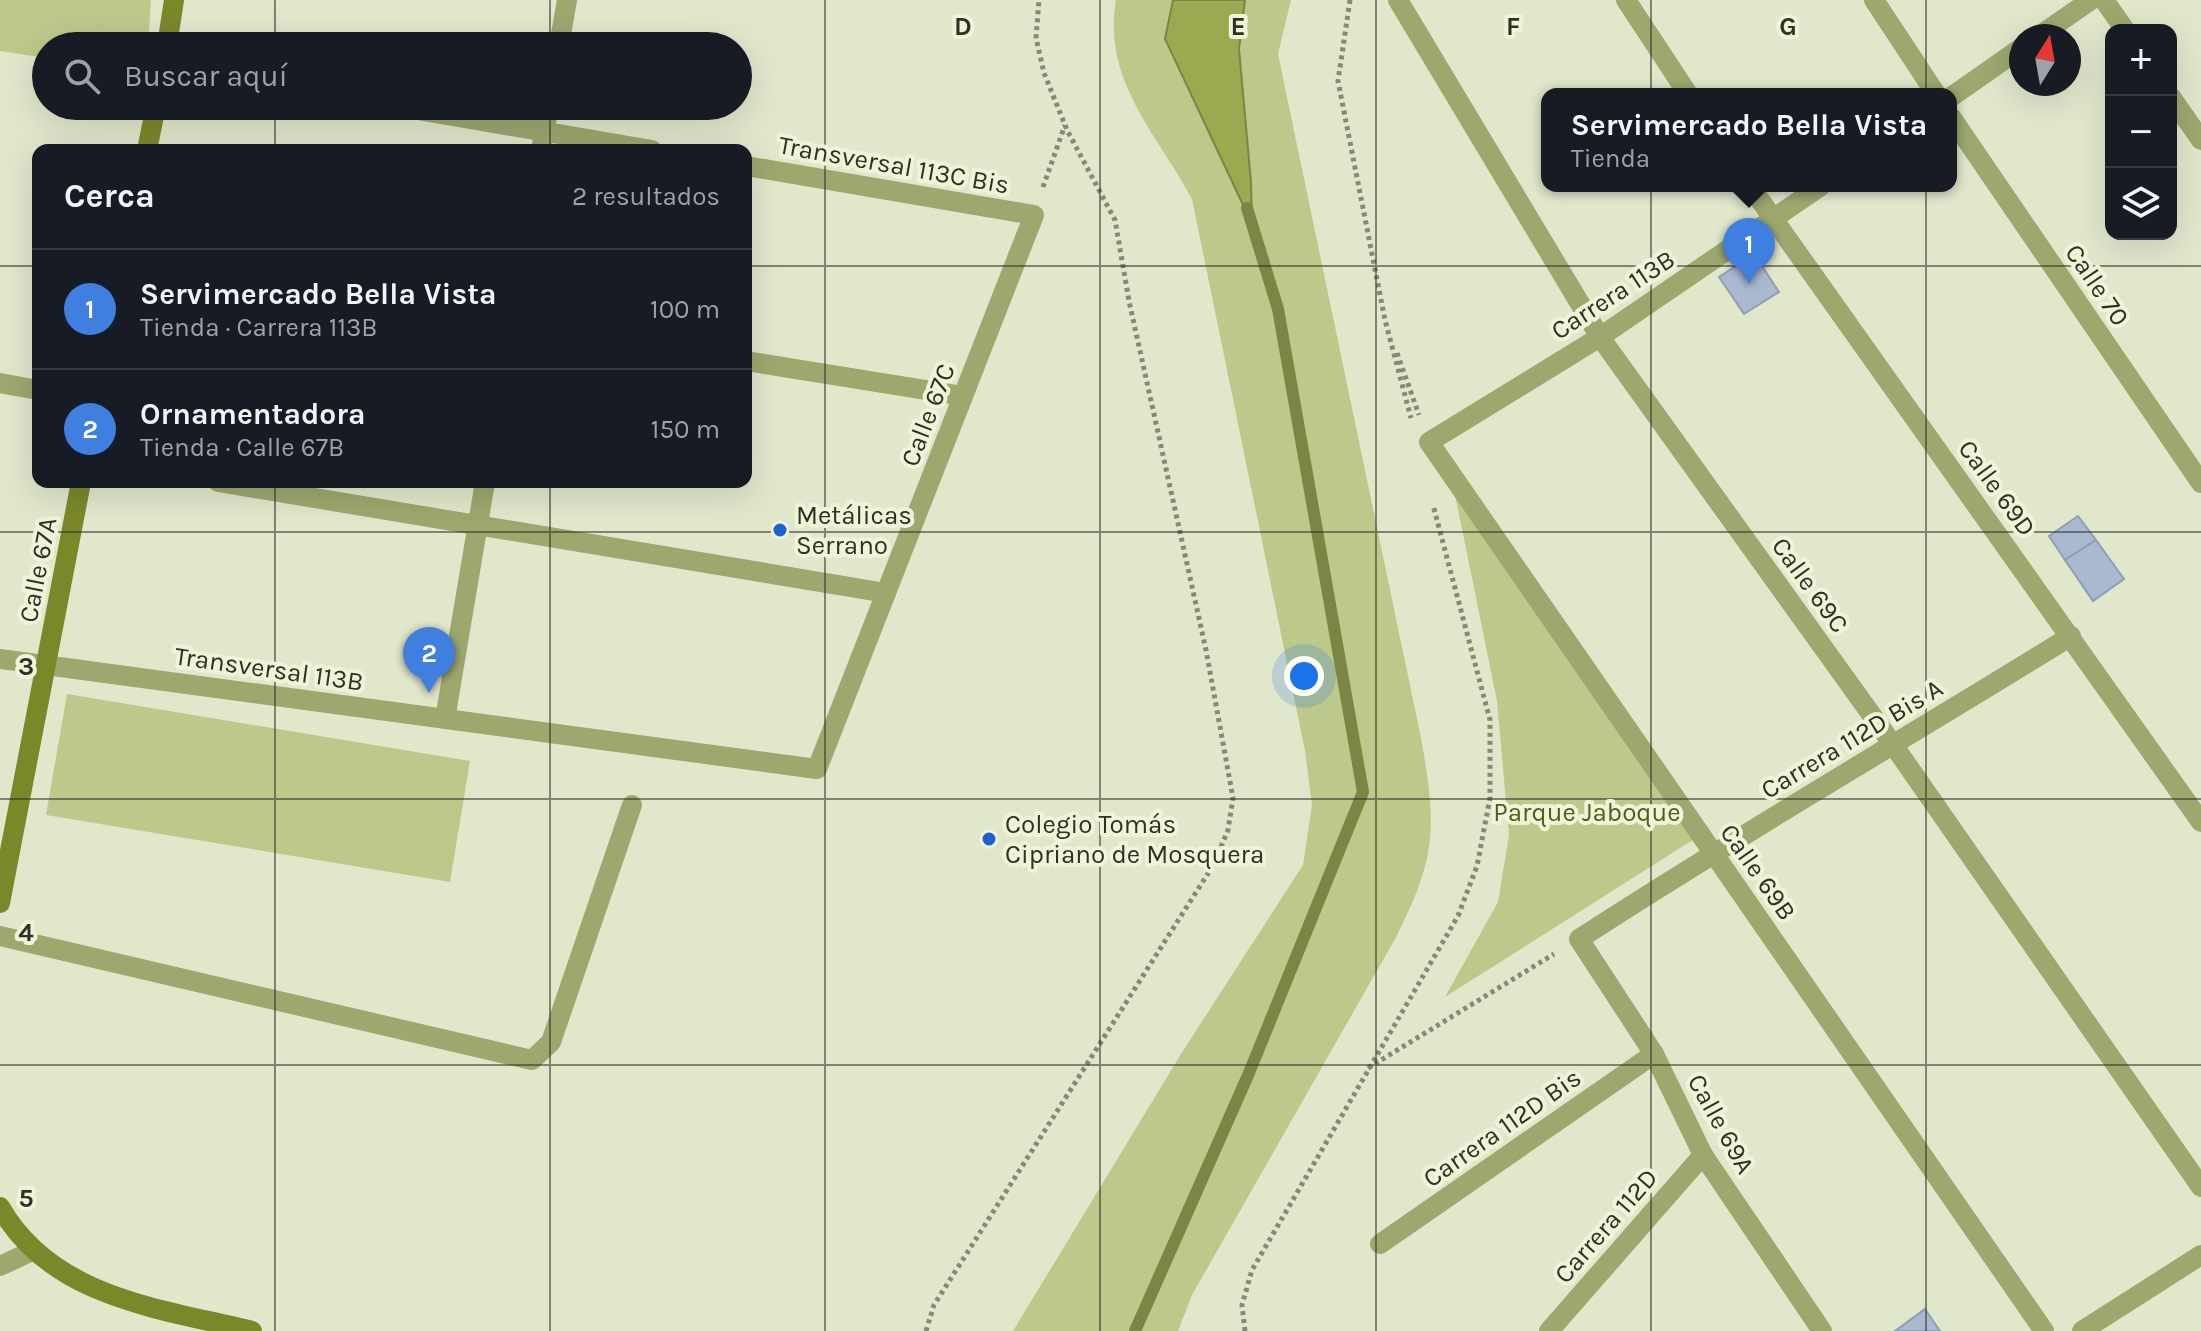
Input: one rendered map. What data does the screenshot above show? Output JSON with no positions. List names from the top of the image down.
{
  "streets": {
    "street": [
      "Transversal 113C Bis",
      "Calle 70",
      "Carrera 113B",
      "Calle 67C",
      "Calle 69D",
      "Calle 67A",
      "Calle 69C",
      "Transversal 113B",
      "Carrera 112D Bis A",
      "Calle 69B",
      "Calle 69A",
      "Carrera 112D Bis",
      "Carrera 112D"
    ]
  },
  "crossings": [
    ["Transversal 113C Bis", "Calle 67C"],
    ["Carrera 113B", "Calle 69D"],
    ["Carrera 113B", "Calle 69C"],
    ["Carrera 113B", "Calle 69B"],
    ["Calle 67C", "Transversal 113B"],
    ["Calle 69D", "Carrera 112D Bis A"],
    ["Calle 67A", "Transversal 113B"],
    ["Calle 69C", "Carrera 112D Bis A"],
    ["Carrera 112D Bis A", "Calle 69B"],
    ["Carrera 112D Bis A", "Calle 69A"],
    ["Calle 69A", "Carrera 112D Bis"],
    ["Calle 69A", "Carrera 112D"]
  ],
  "parks": ["Parque Jaboque"],
  "places": ["Metálicas Serrano", "Colegio Tomás Cipriano de Mosquera"],
  "north": "top",
  "page": {
    "map_buttons": ["+", "−"],
    "search": "Buscar aquí",
    "popup": ["Servimercado Bella Vista", "Tienda"],
    "heading": ["Cerca", "2 resultados"],
    "pins": ["1", "2"],
    "list": [
      {
        "mark": "1",
        "name": "Servimercado Bella Vista",
        "note": "Tienda · Carrera 113B",
        "value": "100 m"
      },
      {
        "mark": "2",
        "name": "Ornamentadora",
        "note": "Tienda · Calle 67B",
        "value": "150 m"
      }
    ]
  },
  "grid": {
    "columns": [
      "D",
      "E",
      "F",
      "G"
    ],
    "rows": ["3", "4", "5"]
  }
}
